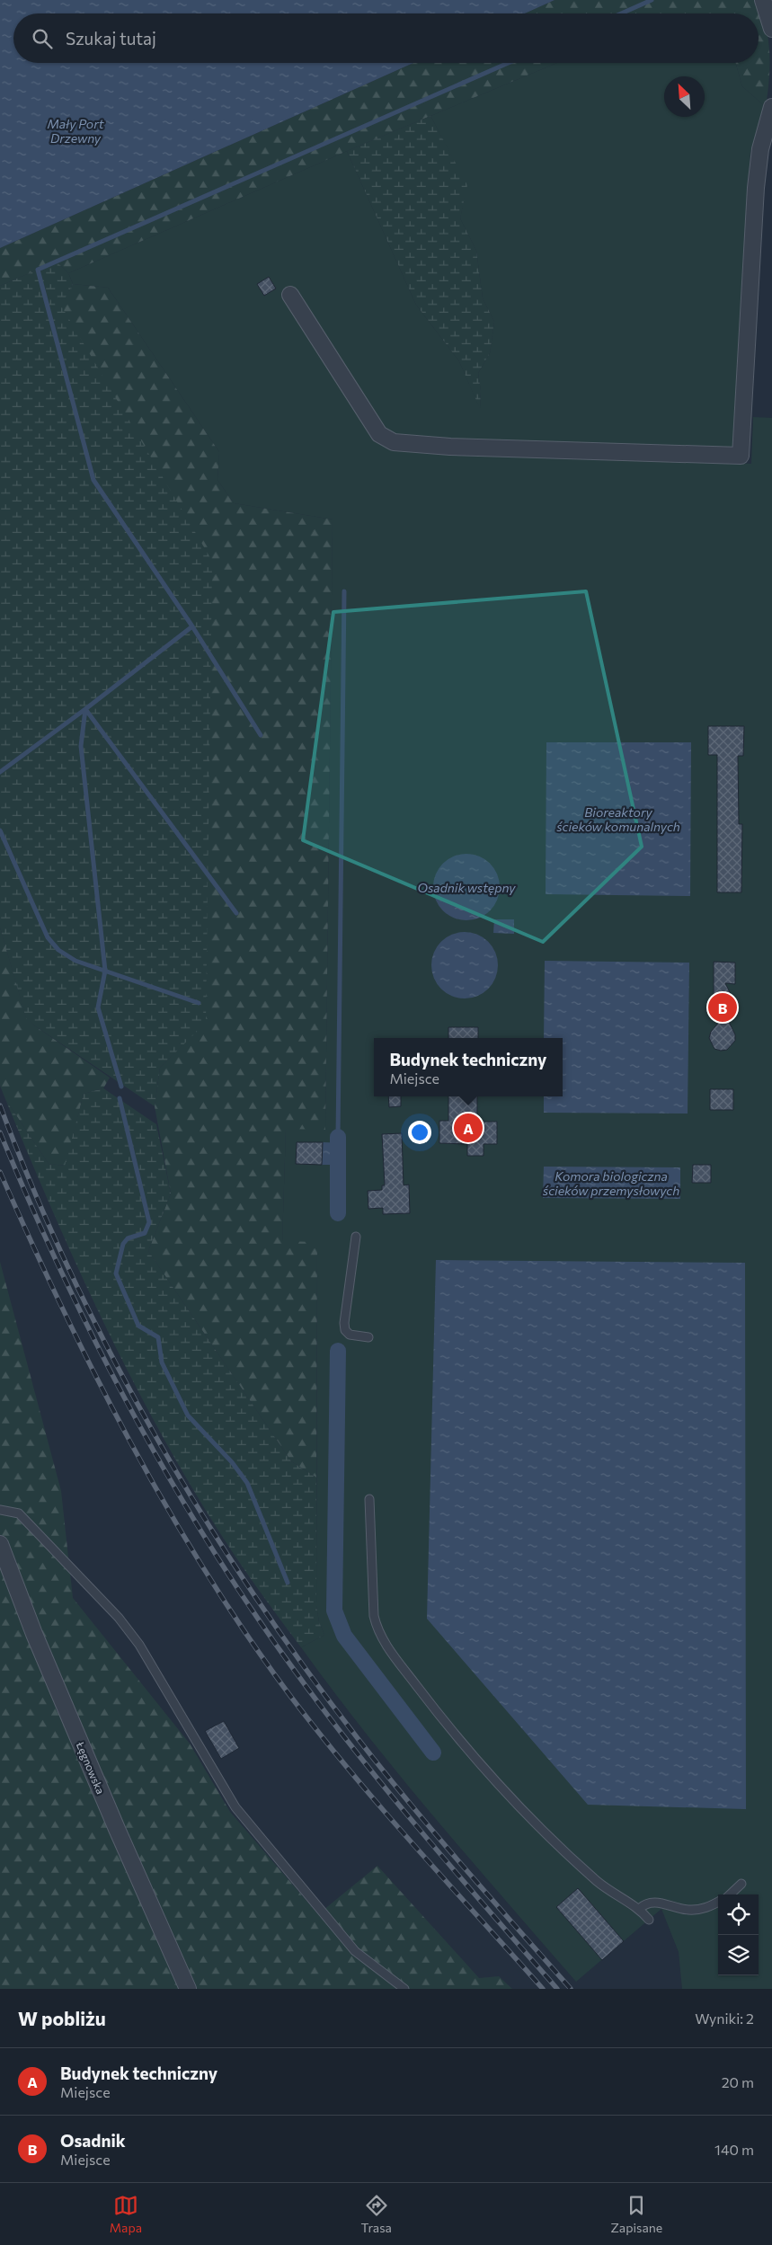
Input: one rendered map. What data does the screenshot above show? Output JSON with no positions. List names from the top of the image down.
{
  "streets": {
    "street": ["Łęgnowska"]
  },
  "water": [
    "Mały Port Drzewny",
    "Bioreaktory ścieków komunalnych",
    "Osadnik wstępny",
    "Komora biologiczna ścieków przemysłowych"
  ],
  "north": "top left",
  "page": {
    "search": "Szukaj tutaj",
    "pins": ["B", "A"],
    "popup": ["Budynek techniczny", "Miejsce"],
    "heading": ["W pobliżu", "Wyniki: 2"],
    "list": [
      {
        "mark": "A",
        "name": "Budynek techniczny",
        "note": "Miejsce",
        "value": "20 m"
      },
      {
        "mark": "B",
        "name": "Osadnik",
        "note": "Miejsce",
        "value": "140 m"
      }
    ],
    "nav": ["Mapa", "Trasa", "Zapisane"]
  }
}
